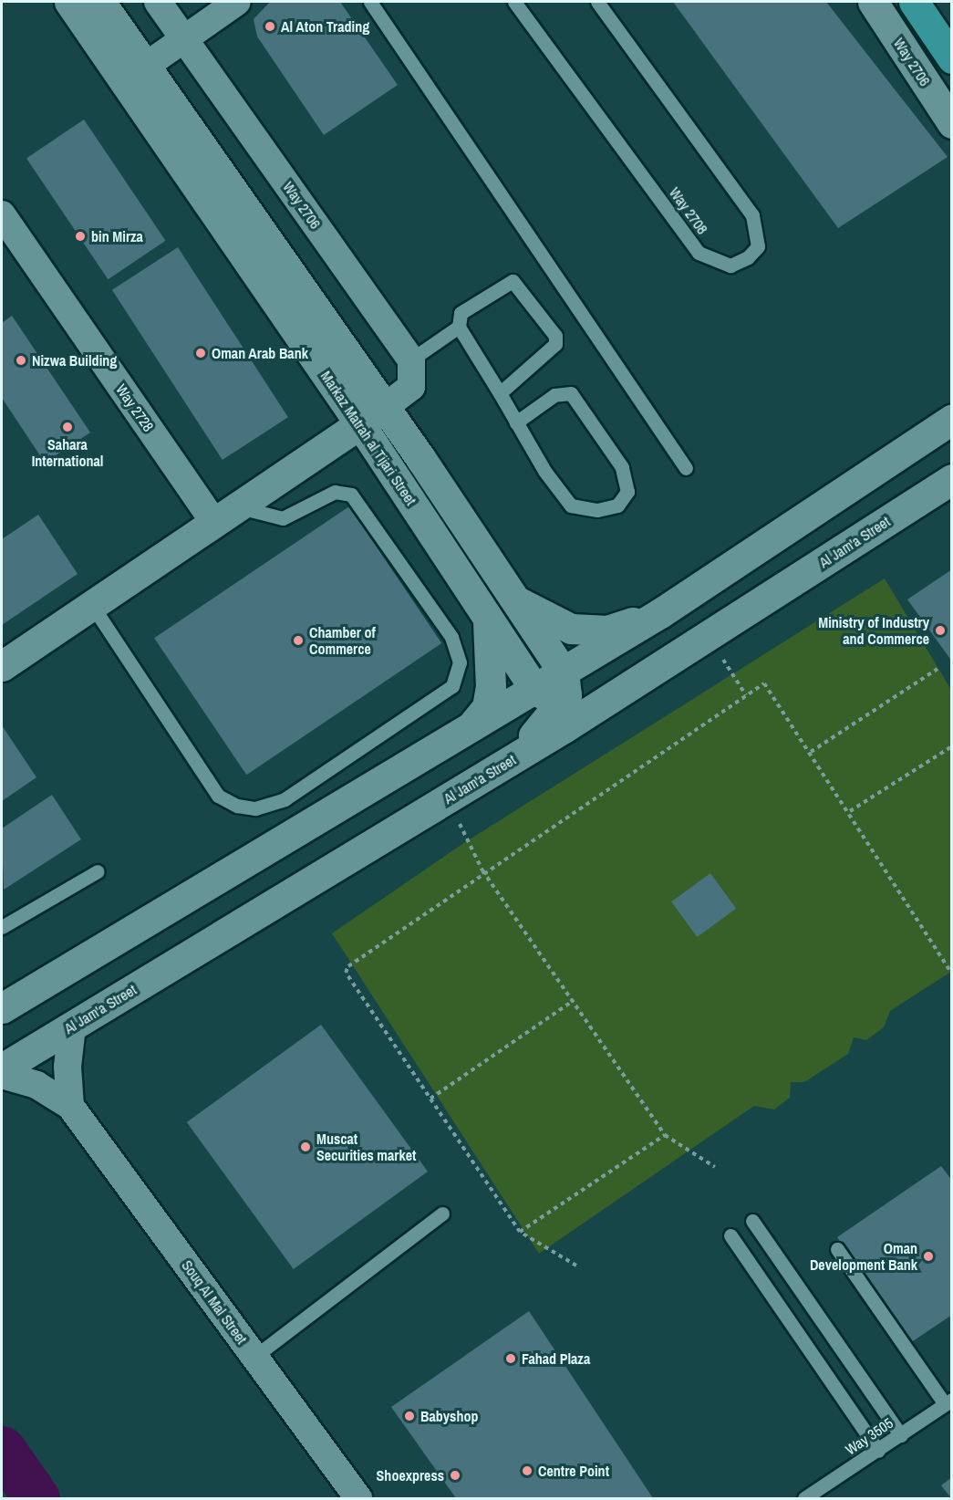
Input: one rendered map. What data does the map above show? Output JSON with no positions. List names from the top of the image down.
{
  "streets": {
    "main road": ["Way 2706", "Markaz Matrah al Tijari Street", "Al Jam'a Street"],
    "street": ["Way 2728", "Souq Al Mal Street"],
    "lane": ["Way 2708", "Way 3505"]
  },
  "places": [
    "Al Aton Trading",
    "bin Mirza",
    "Oman Arab Bank",
    "Nizwa Building",
    "Sahara International",
    "Ministry of Industry and Commerce",
    "Chamber of Commerce",
    "Muscat Securities market",
    "Oman Development Bank",
    "Fahad Plaza",
    "Babyshop",
    "Centre Point",
    "Shoexpress"
  ]
}
